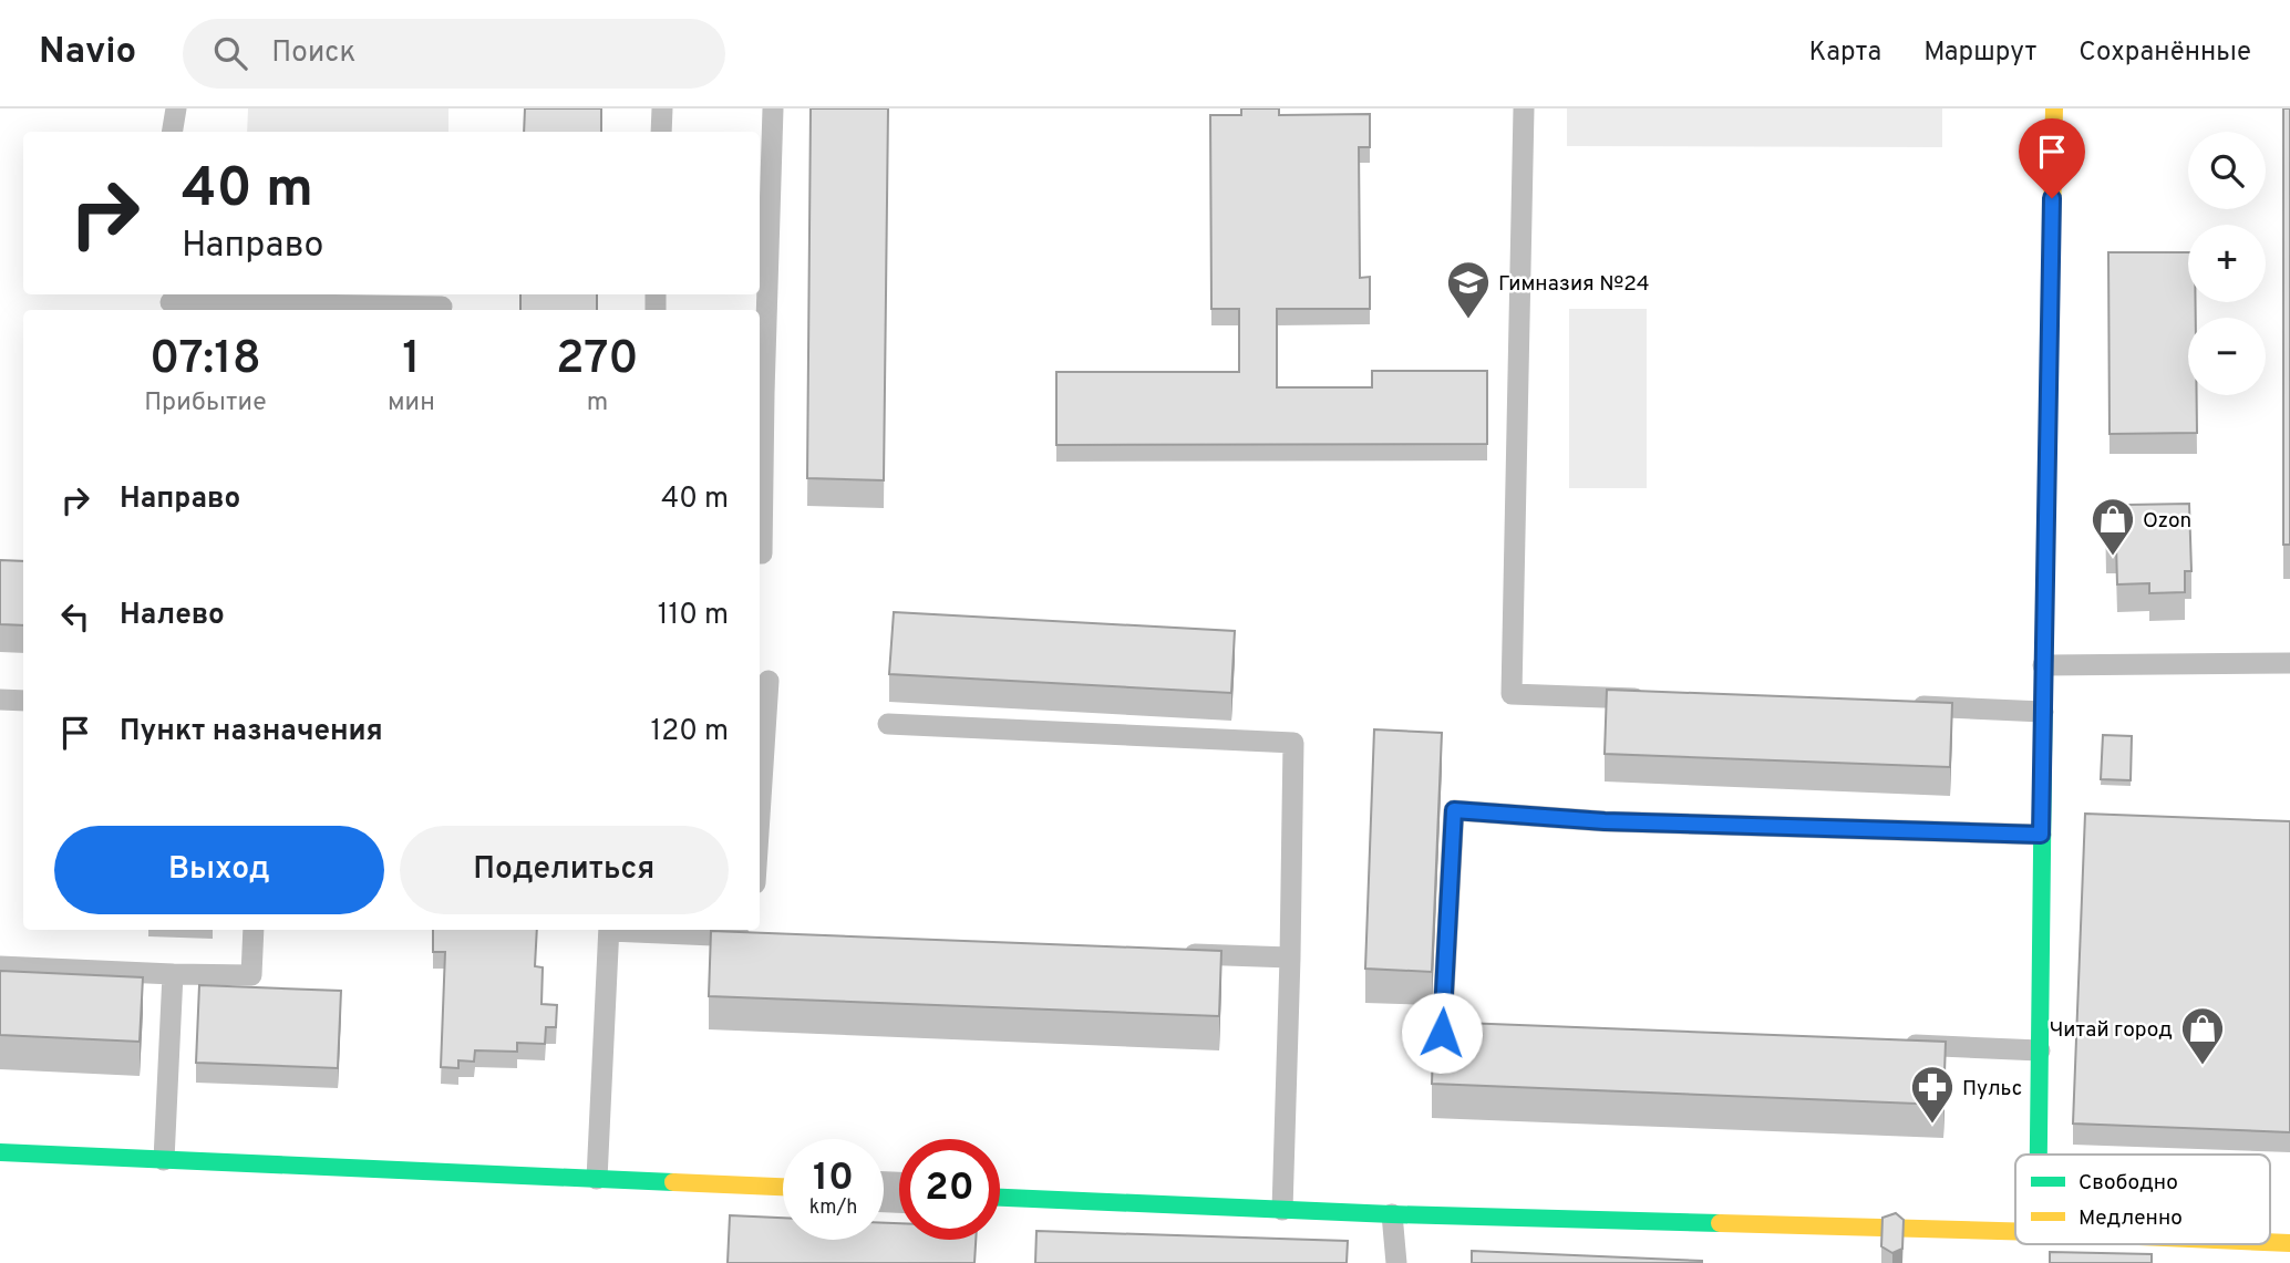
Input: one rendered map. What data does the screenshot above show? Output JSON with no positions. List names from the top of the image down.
{
  "places": {
    "school or university": ["Гимназия №24"],
    "shop": ["Ozon", "Читай город"],
    "pharmacy": ["Пульс"]
  },
  "legend": ["Свободно", "Медленно"],
  "page": {
    "header": "Navio",
    "search": "Поиск",
    "nav": ["Карта", "Маршрут", "Сохранённые"],
    "map_buttons": ["+", "−"],
    "turn": ["40 m", "Направо"],
    "eta": [
      "07:18",
      "Прибытие",
      "1",
      "мин",
      "270",
      "m"
    ],
    "list": [
      {
        "name": "Направо",
        "value": "40 m"
      },
      {
        "name": "Налево",
        "value": "110 m"
      },
      {
        "name": "Пункт назначения",
        "value": "120 m"
      }
    ],
    "buttons": ["Выход", "Поделиться"],
    "speed": "10 km/h",
    "limit": "20"
  }
}
